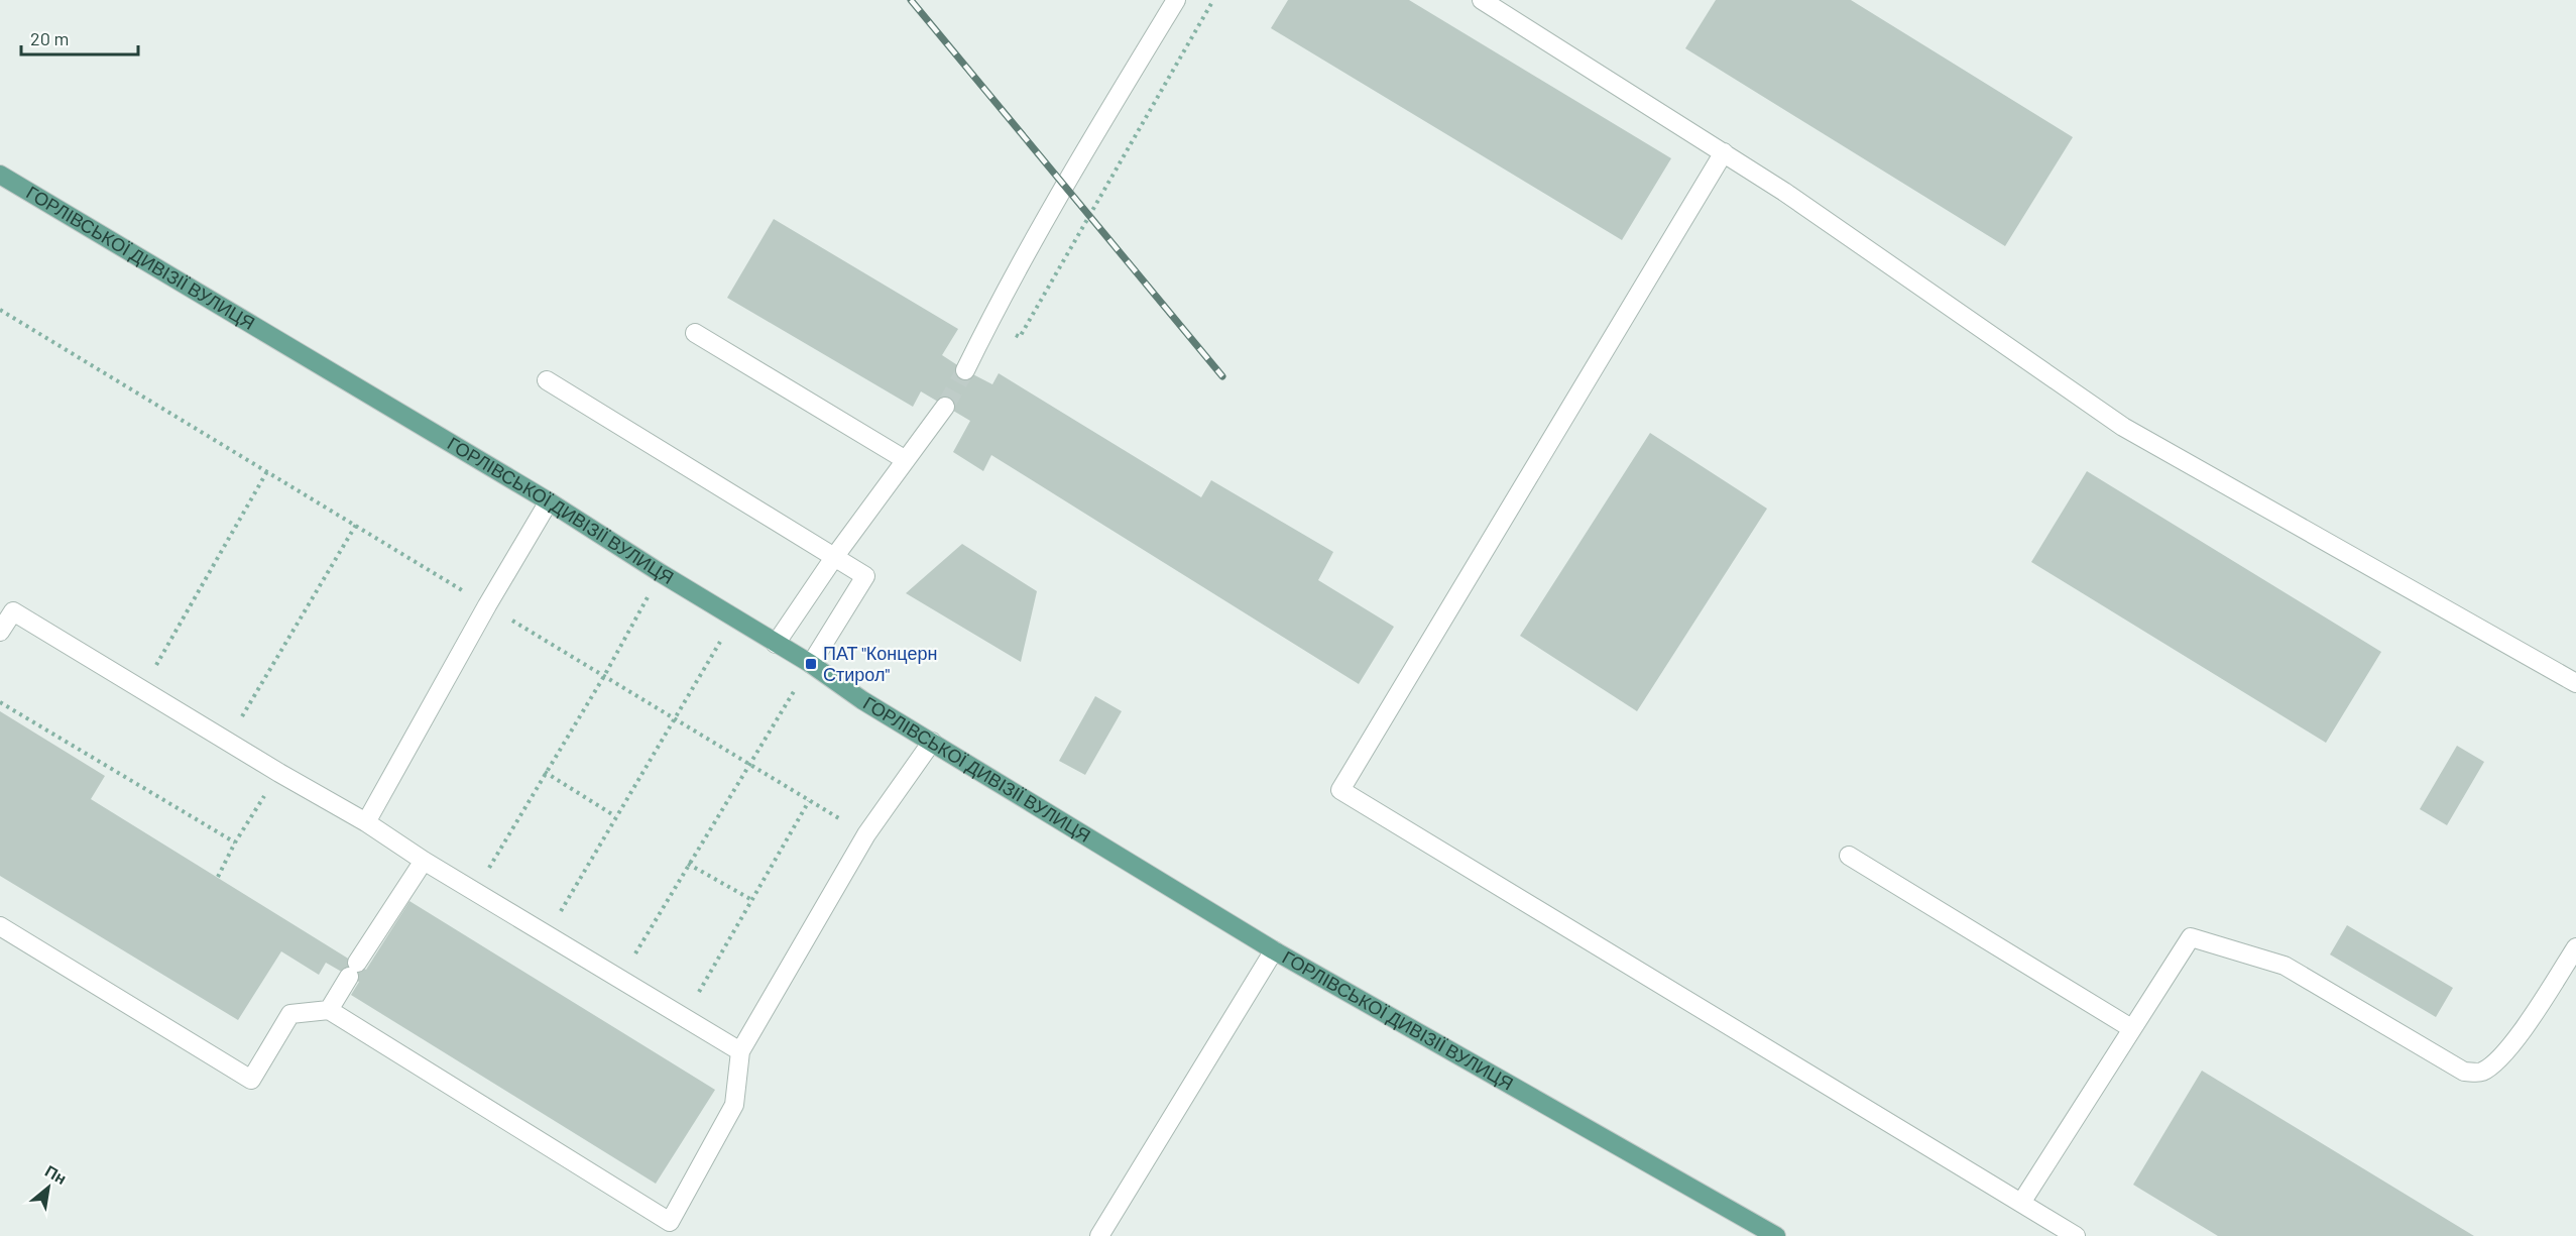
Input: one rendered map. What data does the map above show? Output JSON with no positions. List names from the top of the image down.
{
  "streets": {
    "main road": ["ГОРЛІВСЬКОЇ ДИВІЗІЇ ВУЛИЦЯ"]
  },
  "places": {
    "transit": ["ПАТ \"Концерн Стирол\""]
  },
  "scale_bar": "20 m",
  "north": "top right"
}
